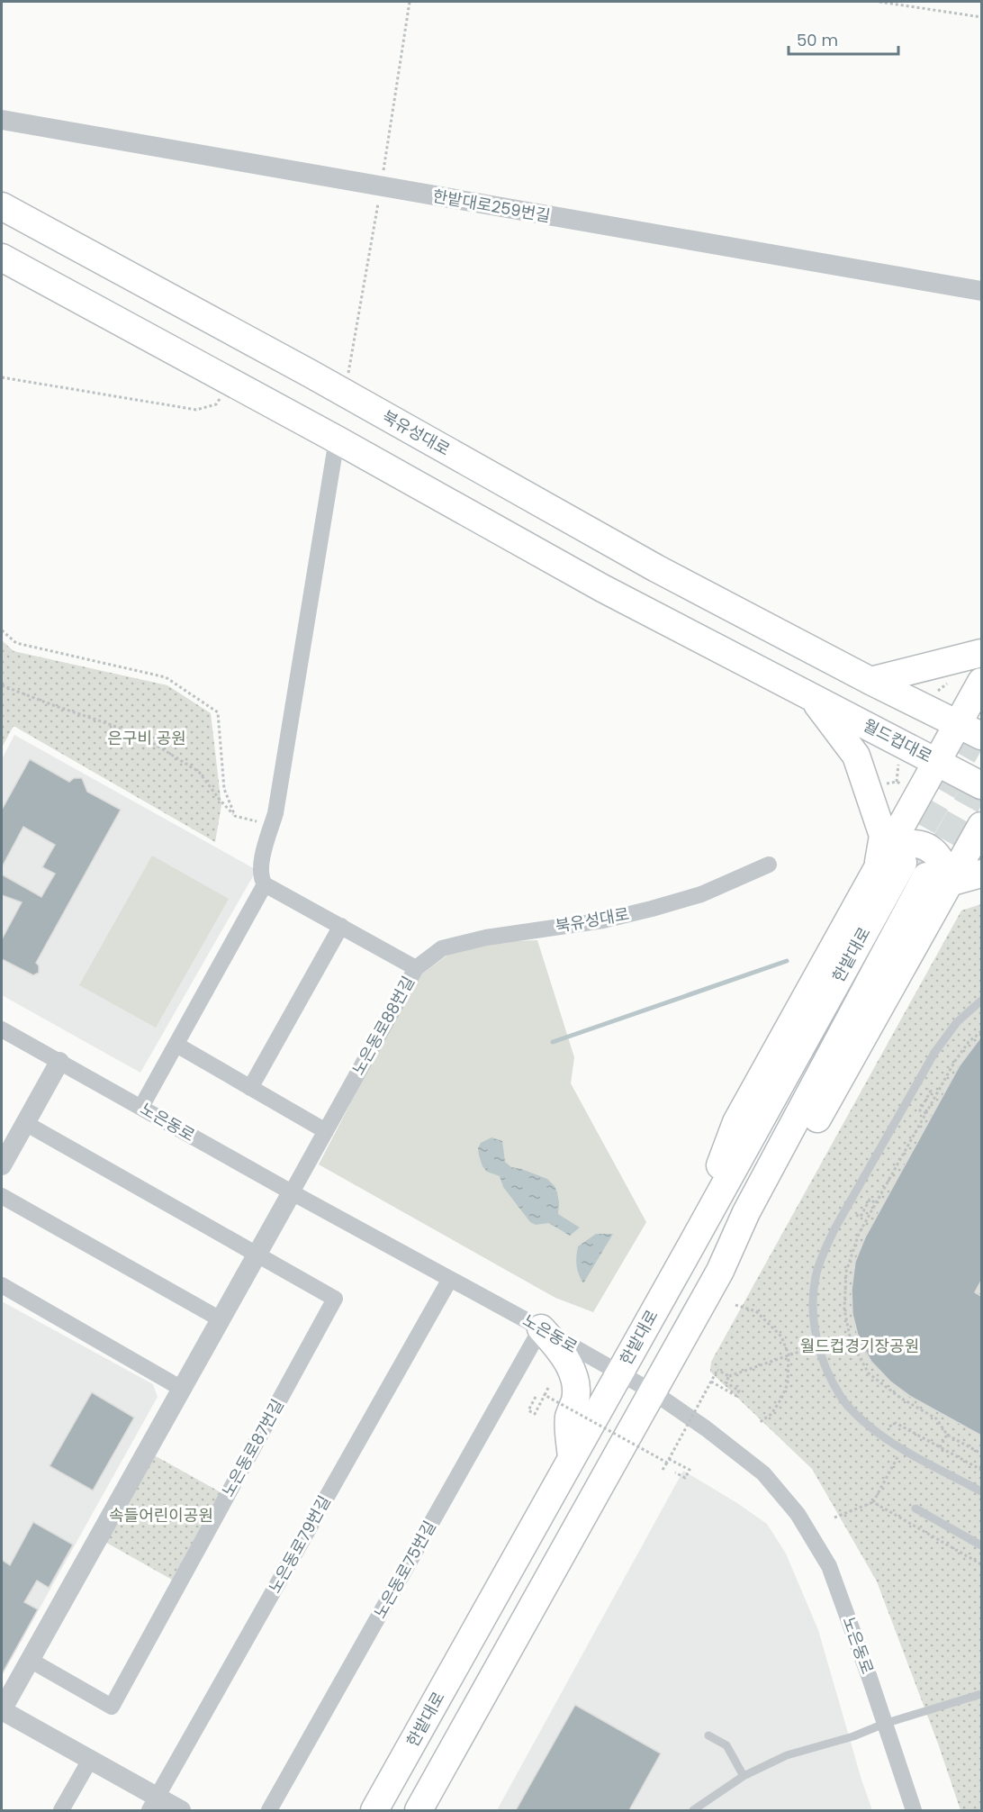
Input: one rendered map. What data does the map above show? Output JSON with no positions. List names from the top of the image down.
{
  "streets": {
    "main road": ["북유성대로", "월드컵대로", "한밭대로"],
    "street": [
      "한밭대로259번길",
      "노은동로88번길",
      "노은동로",
      "노은동로87번길",
      "노은동로79번길",
      "노은동로75번길"
    ]
  },
  "crossings": [
    ["북유성대로", "노은동로88번길"],
    ["월드컵대로", "한밭대로"],
    ["한밭대로", "노은동로"],
    ["노은동로88번길", "노은동로"],
    ["노은동로", "노은동로79번길"],
    ["노은동로", "노은동로75번길"]
  ],
  "parks": ["은구비 공원", "월드컵경기장공원", "속들어린이공원"],
  "scale_bar": "50 m"
}
